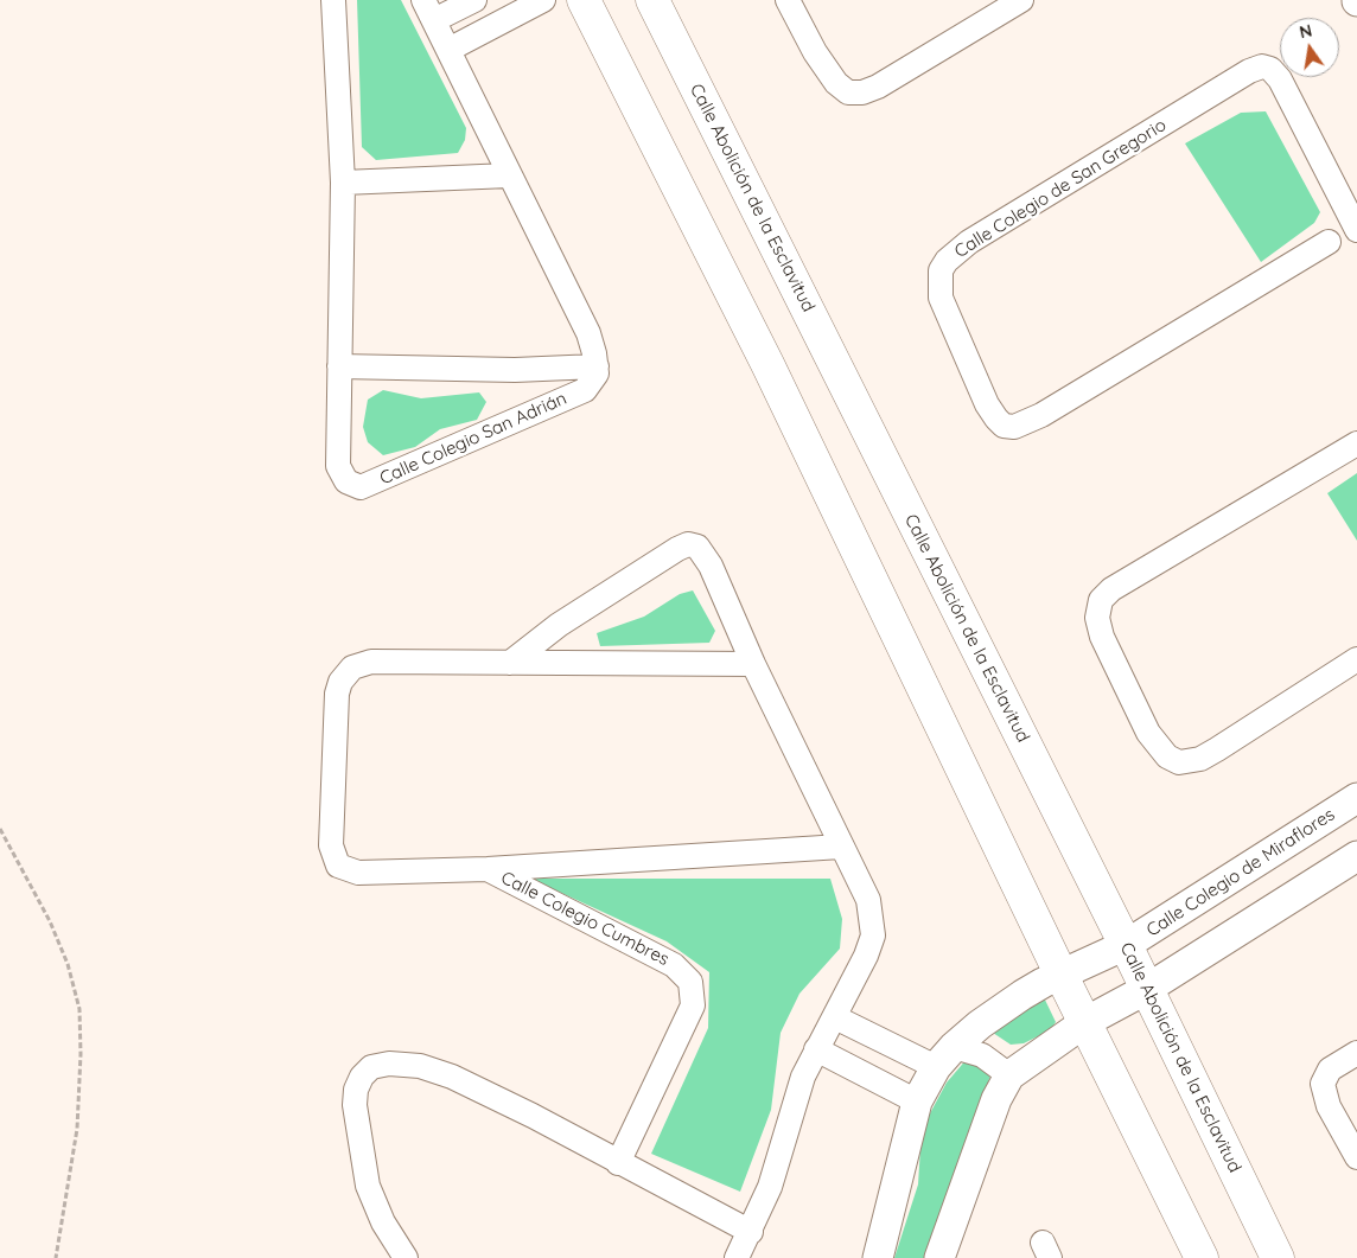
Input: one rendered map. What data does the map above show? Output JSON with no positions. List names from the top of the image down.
{
  "streets": {
    "main road": ["Calle Abolición de la Esclavitud"],
    "street": [
      "Calle Colegio de San Gregorio",
      "Calle Colegio San Adrián",
      "Calle Colegio de Miraflores",
      "Calle Colegio Cumbres"
    ]
  },
  "crossings": [
    ["Calle Abolición de la Esclavitud", "Calle Colegio de Miraflores"]
  ],
  "north": "top"
}
